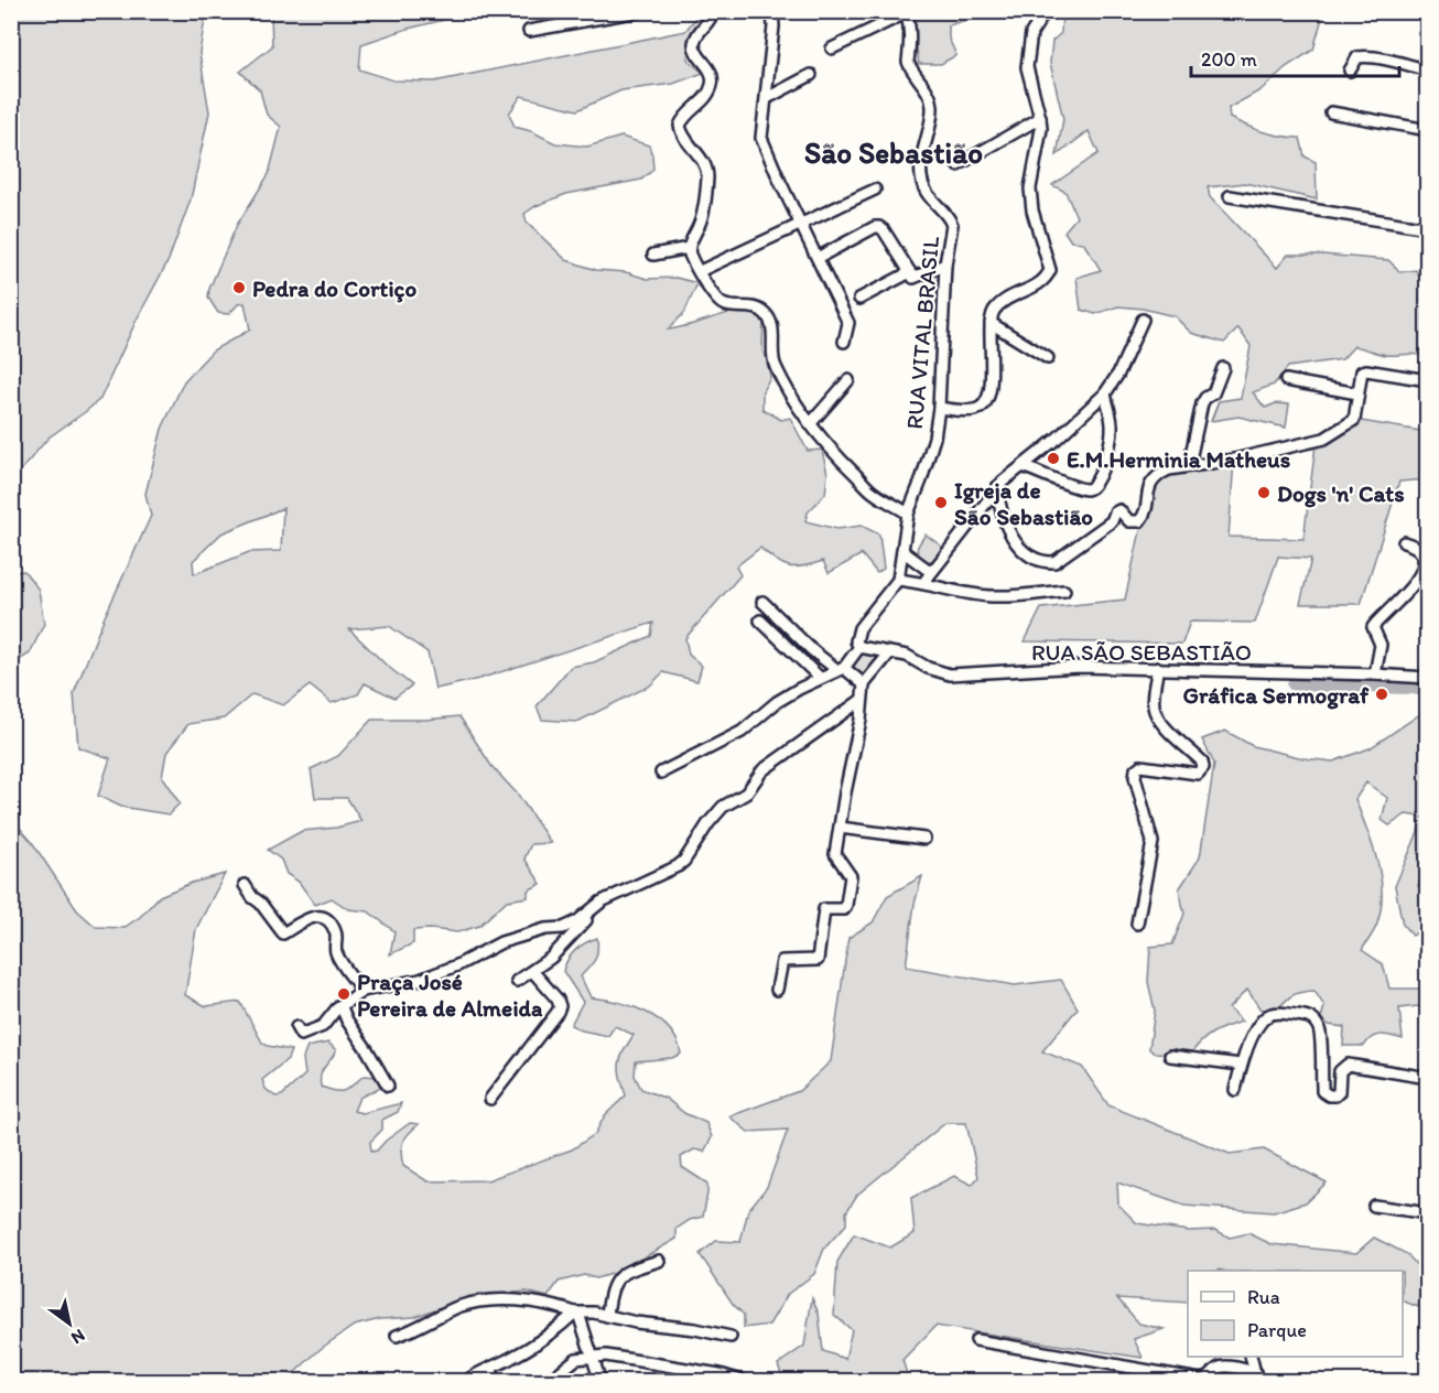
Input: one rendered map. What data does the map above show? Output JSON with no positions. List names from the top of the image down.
{
  "streets": {
    "street": ["RUA VITAL BRASIL", "RUA SÃO SEBASTIÃO"]
  },
  "districts": ["São Sebastião"],
  "places": [
    "Pedra do Cortiço",
    "E.M.Herminia Matheus",
    "Dogs 'n' Cats",
    "Igreja de São Sebastião",
    "Gráfica Sermograf",
    "Praça José Pereira de Almeida"
  ],
  "legend": ["Rua", "Parque"],
  "scale_bar": "200 m",
  "north": "bottom right"
}
